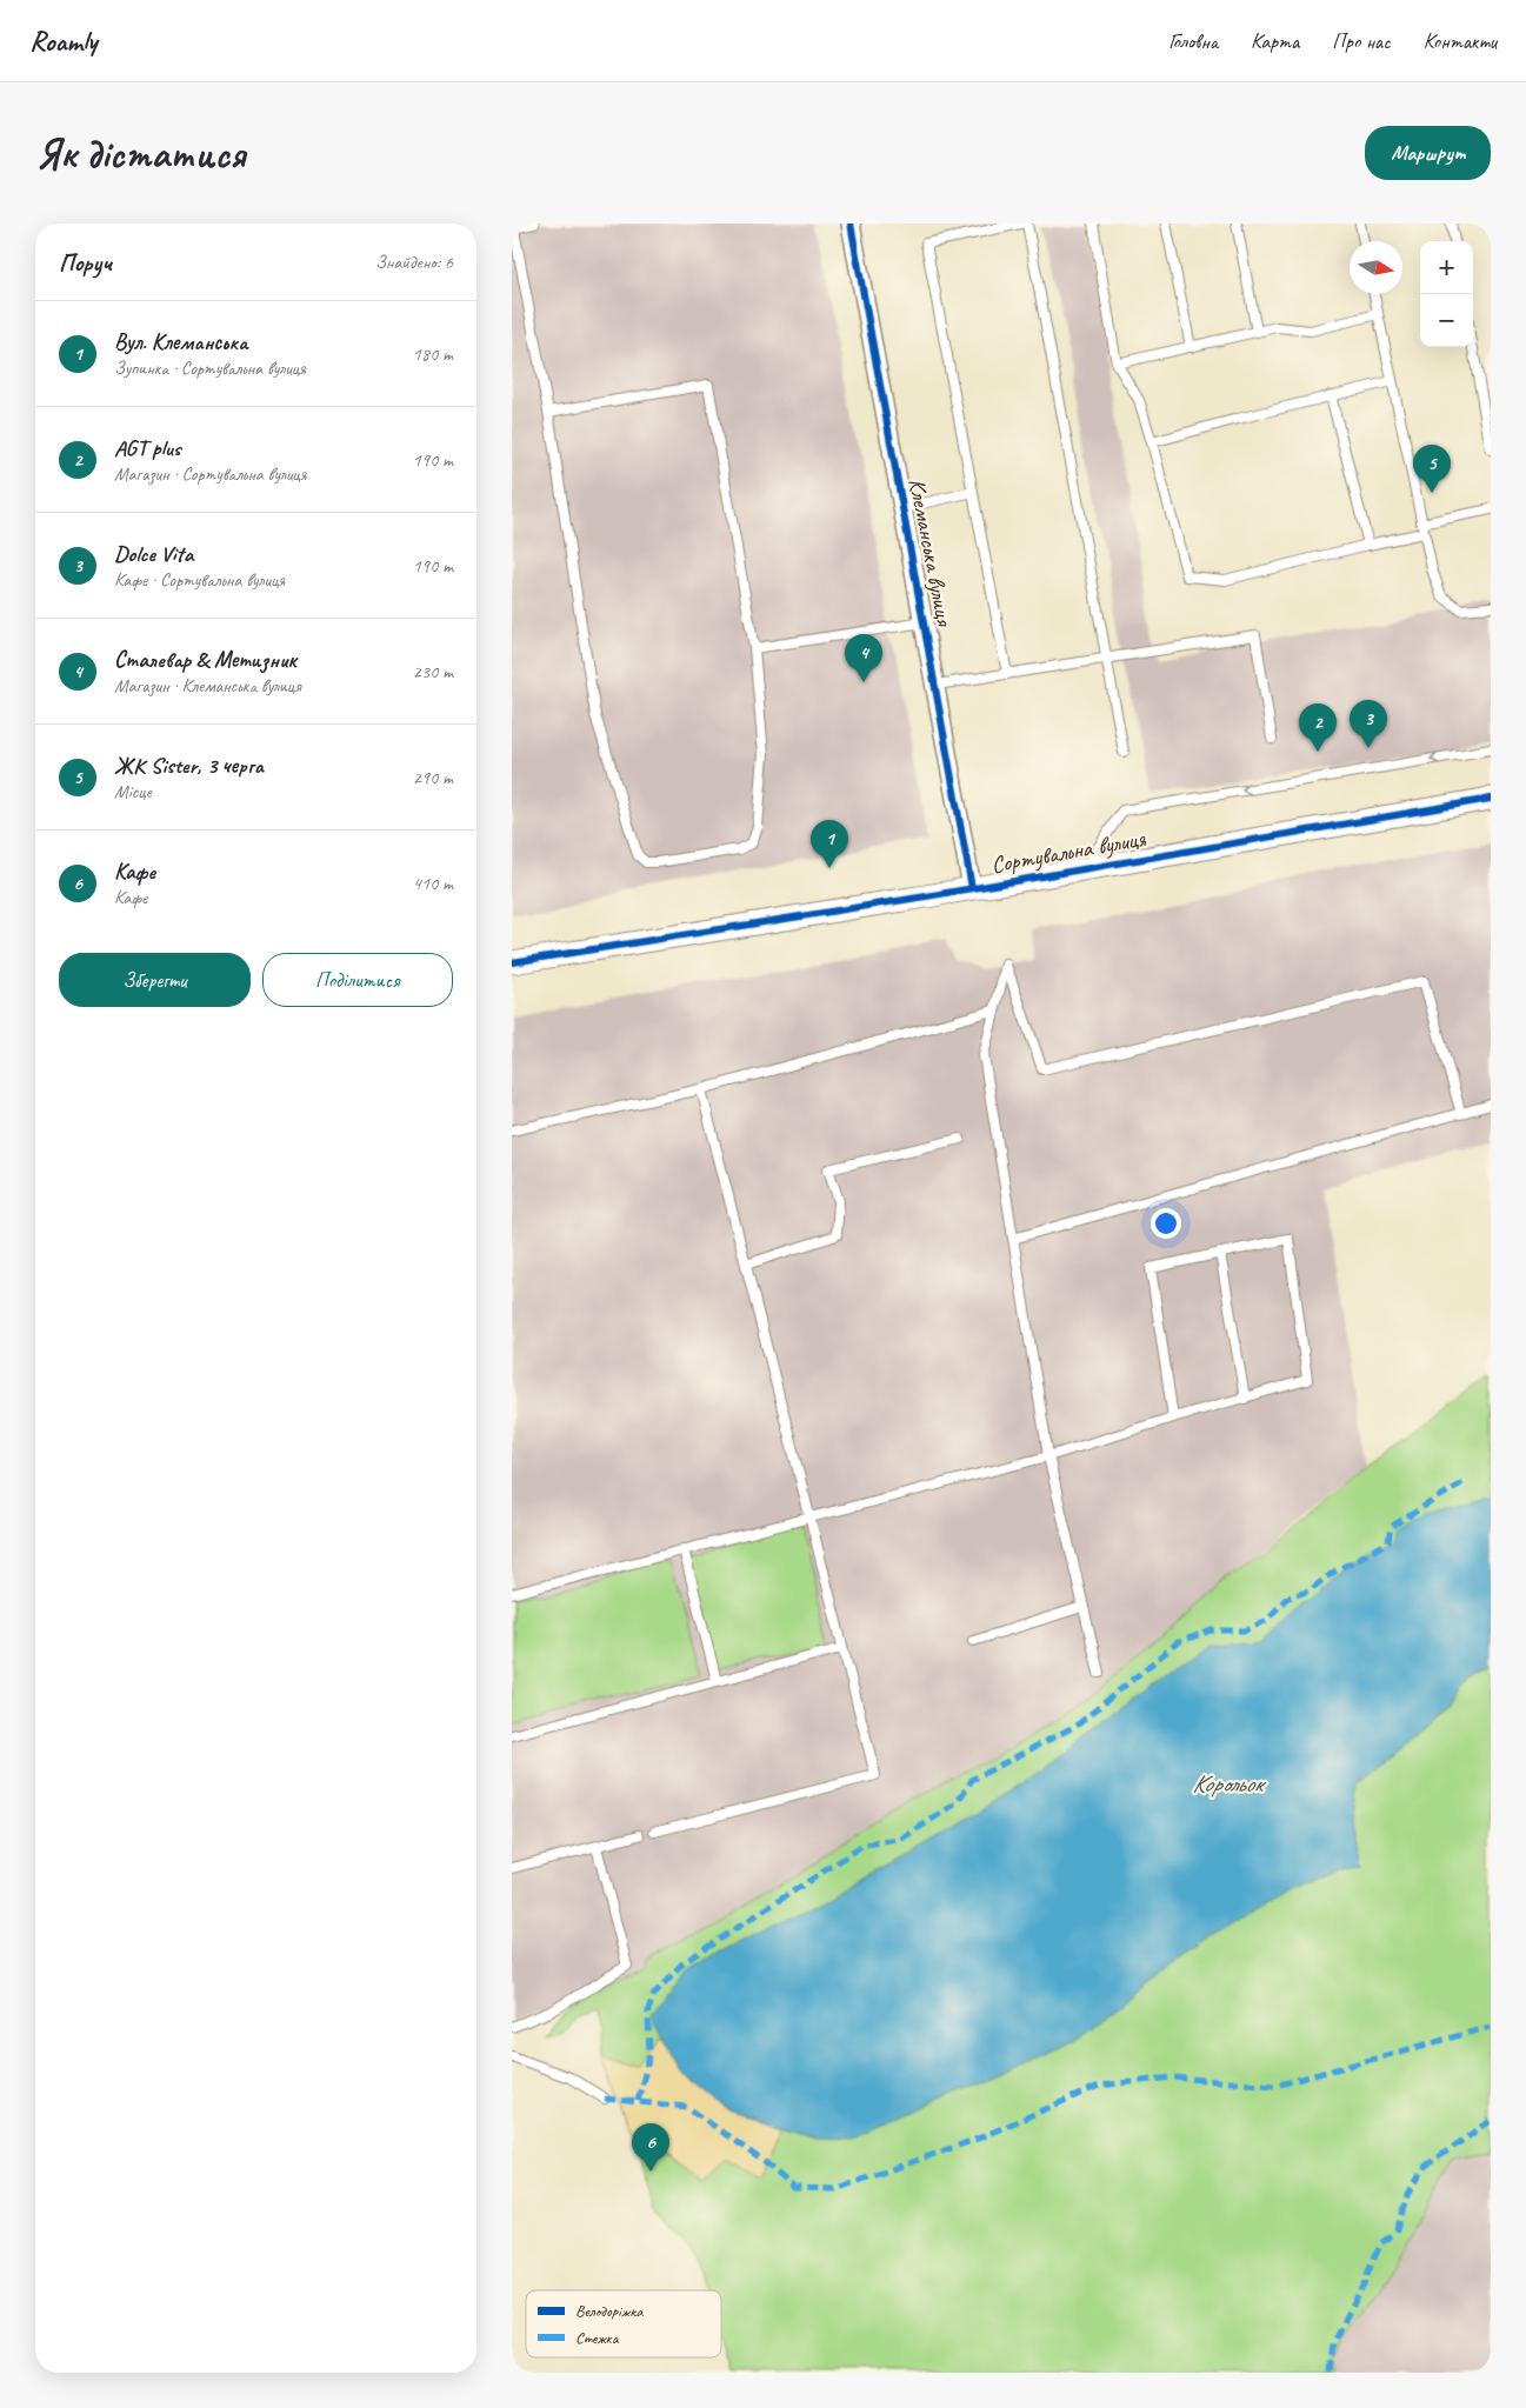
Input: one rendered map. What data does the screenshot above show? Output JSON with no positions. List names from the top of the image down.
{
  "streets": {
    "street": ["Клеманська вулиця", "Сортувальна вулиця"]
  },
  "crossings": [
    ["Клеманська вулиця", "Сортувальна вулиця"]
  ],
  "water": ["Корольок"],
  "legend": ["Велодоріжка", "Стежка"],
  "north": "right",
  "page": {
    "header": "Roamly",
    "nav": [
      "Головна",
      "Карта",
      "Про нас",
      "Контакти"
    ],
    "buttons": [
      "Маршрут",
      ["Зберегти", "Поділитися"]
    ],
    "title": "Як дістатися",
    "heading": ["Поруч", "Знайдено: 6"],
    "map_buttons": ["+", "−"],
    "list": [
      {
        "mark": "1",
        "name": "Вул. Клеманська",
        "note": "Зупинка · Сортувальна вулиця",
        "value": "180 m"
      },
      {
        "mark": "2",
        "name": "AGT plus",
        "note": "Магазин · Сортувальна вулиця",
        "value": "190 m"
      },
      {
        "mark": "3",
        "name": "Dolce Vita",
        "note": "Кафе · Сортувальна вулиця",
        "value": "190 m"
      },
      {
        "mark": "4",
        "name": "Сталевар & Метизник",
        "note": "Магазин · Клеманська вулиця",
        "value": "230 m"
      },
      {
        "mark": "5",
        "name": "ЖК Sister, 3 черга",
        "note": "Місце",
        "value": "290 m"
      },
      {
        "mark": "6",
        "name": "Кафе",
        "note": "Кафе",
        "value": "410 m"
      }
    ],
    "pins": [
      "5",
      "4",
      "3",
      "2",
      "1",
      "6"
    ]
  }
}
